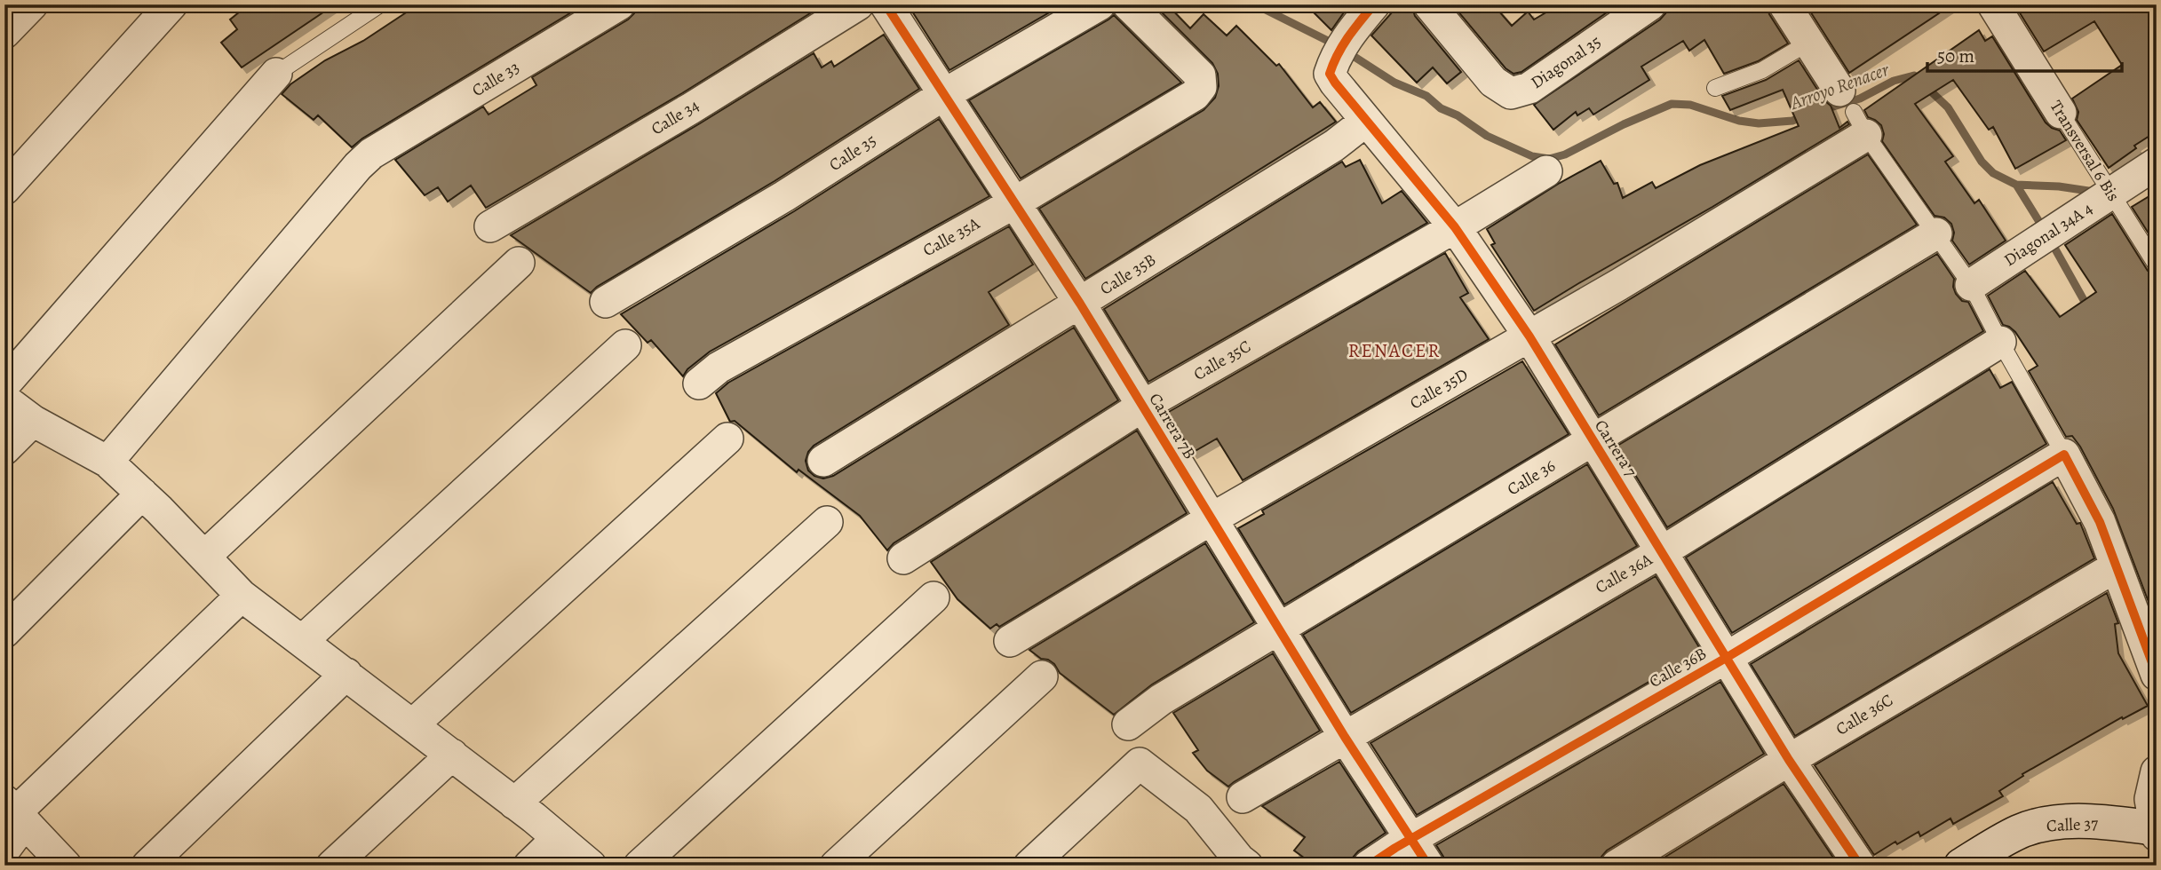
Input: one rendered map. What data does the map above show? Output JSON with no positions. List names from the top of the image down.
{
  "streets": {
    "main road": ["Calle 37"],
    "street": [
      "Diagonal 35",
      "Calle 33",
      "Calle 34",
      "Transversal 6 Bis",
      "Calle 35",
      "Diagonal 34A 4",
      "Calle 35A",
      "Calle 35B",
      "Calle 35C",
      "Calle 35D",
      "Carrera 7B",
      "Carrera 7",
      "Calle 36",
      "Calle 36A",
      "Calle 36B",
      "Calle 36C"
    ]
  },
  "crossings": [
    ["Transversal 6 Bis", "Diagonal 34A 4"],
    ["Calle 35", "Carrera 7B"],
    ["Calle 35A", "Carrera 7B"],
    ["Calle 35B", "Carrera 7B"],
    ["Calle 35B", "Carrera 7"],
    ["Calle 35C", "Carrera 7B"],
    ["Calle 35C", "Carrera 7"],
    ["Calle 35D", "Carrera 7B"],
    ["Calle 35D", "Carrera 7"],
    ["Carrera 7B", "Calle 36"],
    ["Carrera 7B", "Calle 36A"],
    ["Carrera 7B", "Calle 36B"],
    ["Carrera 7", "Calle 36"],
    ["Carrera 7", "Calle 36A"],
    ["Carrera 7", "Calle 36B"],
    ["Carrera 7", "Calle 36C"]
  ],
  "districts": ["RENACER"],
  "water": ["Arroyo Renacer"],
  "scale_bar": "50 m"
}
